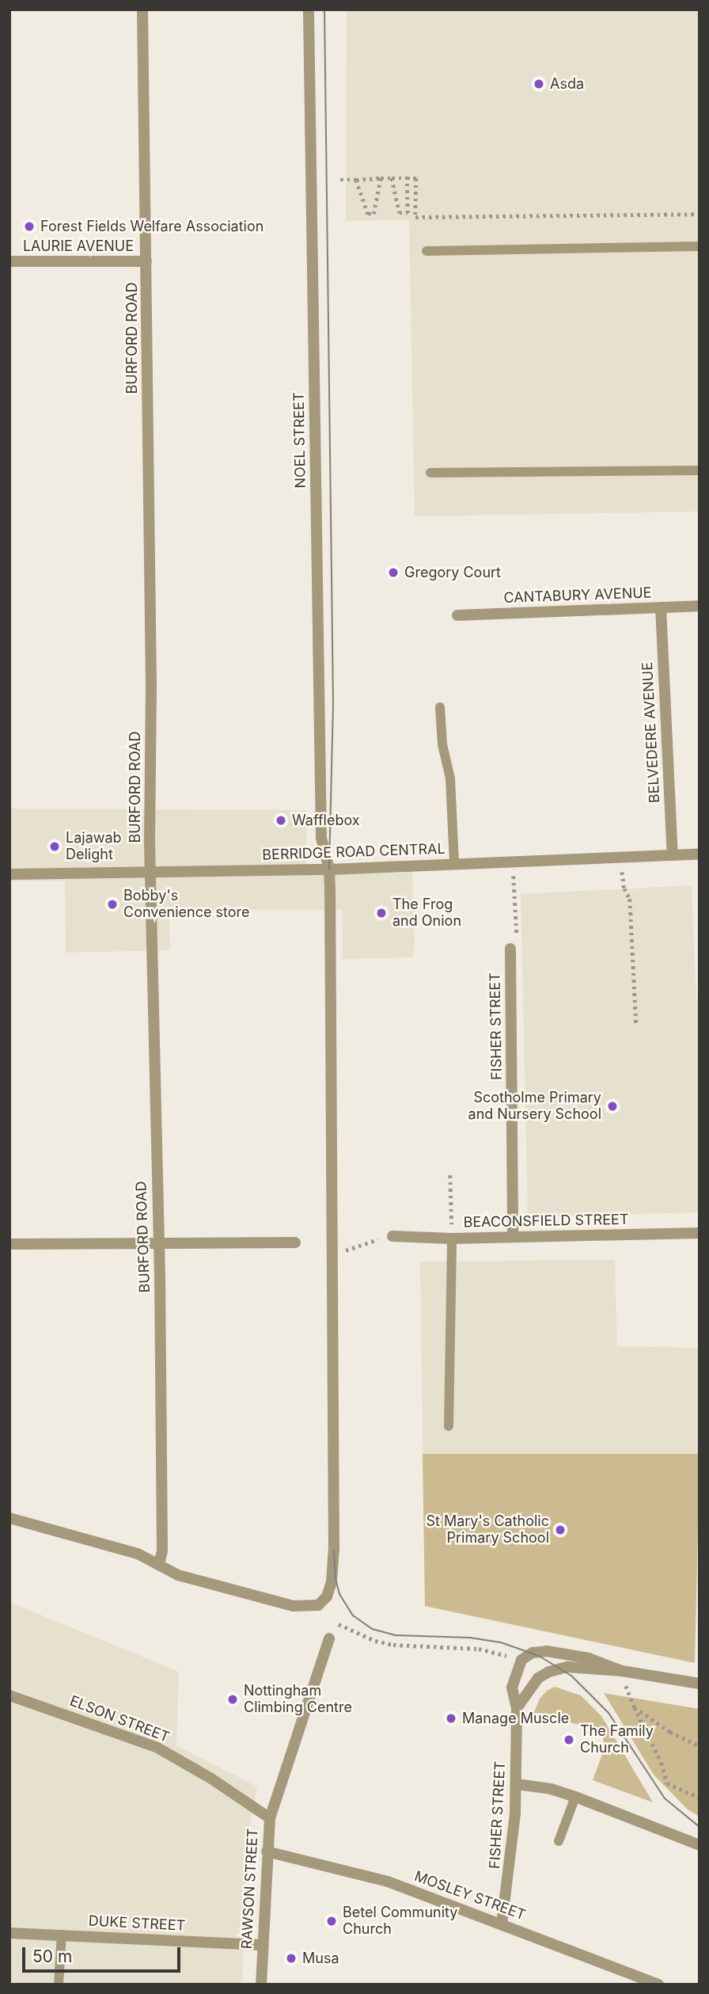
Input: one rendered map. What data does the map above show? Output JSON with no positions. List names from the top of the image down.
{
  "streets": {
    "street": [
      "LAURIE AVENUE",
      "BURFORD ROAD",
      "NOEL STREET",
      "CANTABURY AVENUE",
      "BELVEDERE AVENUE",
      "BERRIDGE ROAD CENTRAL",
      "FISHER STREET",
      "BEACONSFIELD STREET",
      "ELSON STREET",
      "RAWSON STREET",
      "MOSLEY STREET",
      "DUKE STREET"
    ]
  },
  "crossings": [
    ["LAURIE AVENUE", "BURFORD ROAD"],
    ["BURFORD ROAD", "BERRIDGE ROAD CENTRAL"],
    ["NOEL STREET", "BERRIDGE ROAD CENTRAL"],
    ["CANTABURY AVENUE", "BELVEDERE AVENUE"],
    ["BELVEDERE AVENUE", "BERRIDGE ROAD CENTRAL"],
    ["FISHER STREET", "BEACONSFIELD STREET"],
    ["FISHER STREET", "MOSLEY STREET"],
    ["ELSON STREET", "RAWSON STREET"],
    ["RAWSON STREET", "MOSLEY STREET"],
    ["RAWSON STREET", "DUKE STREET"]
  ],
  "places": [
    "Asda",
    "Forest Fields Welfare Association",
    "Gregory Court",
    "Wafflebox",
    "Lajawab Delight",
    "Bobby's Convenience store",
    "The Frog and Onion",
    "Scotholme Primary and Nursery School",
    "St Mary's Catholic Primary School",
    "Nottingham Climbing Centre",
    "Manage Muscle",
    "The Family Church",
    "Betel Community Church",
    "Musa"
  ],
  "scale_bar": "50 m"
}
